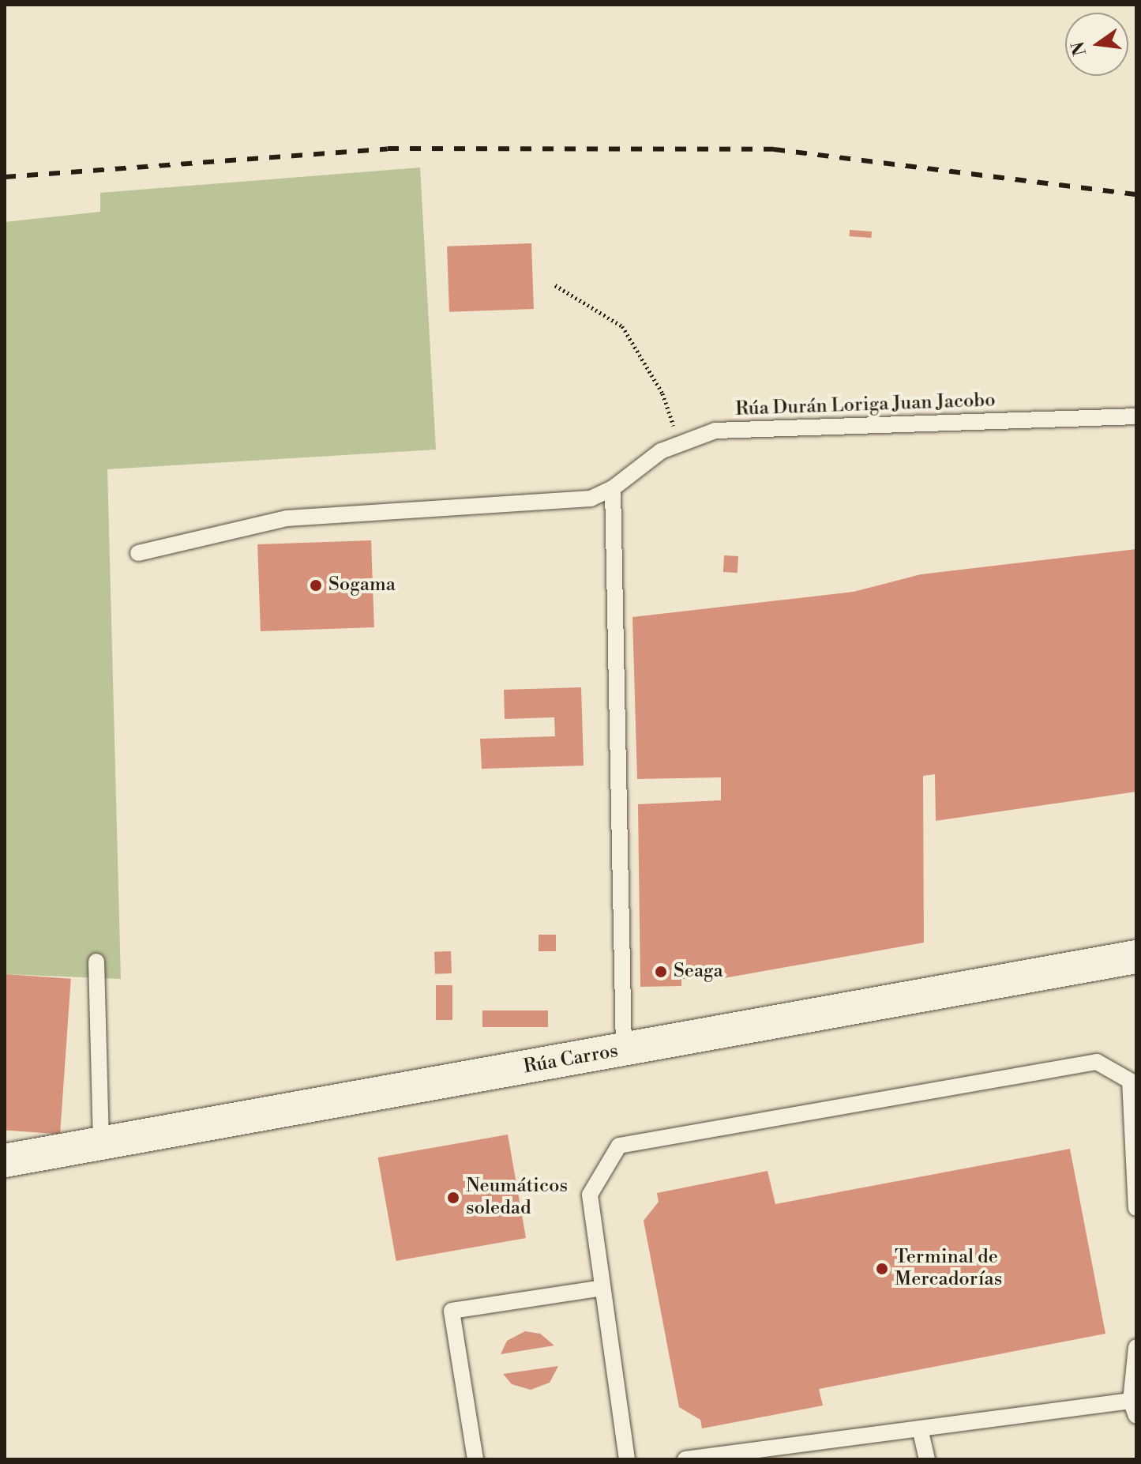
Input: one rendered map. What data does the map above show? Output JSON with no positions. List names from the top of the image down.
{
  "streets": {
    "street": ["Rúa Carros"],
    "lane": ["Rúa Durán Loriga Juan Jacobo"]
  },
  "places": [
    "Sogama",
    "Seaga",
    "Neumáticos soledad",
    "Terminal de Mercadorías"
  ],
  "north": "left"
}
